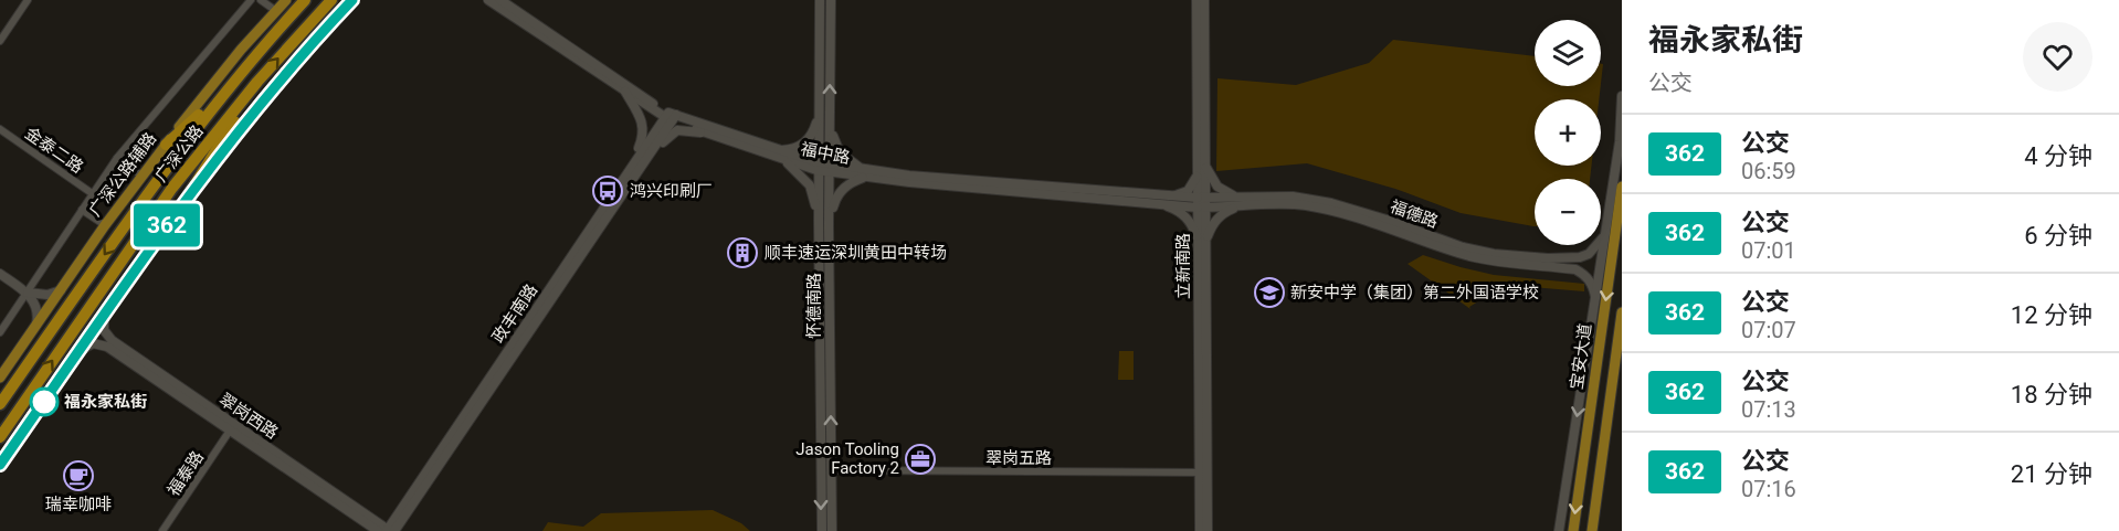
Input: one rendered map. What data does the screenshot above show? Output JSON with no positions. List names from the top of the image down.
{
  "streets": {
    "highway": ["广深公路"],
    "main road": [
      "福中路",
      "广深公路辅路",
      "怀德南路",
      "政丰南路",
      "宝安大道",
      "翠岗西路"
    ],
    "street": [
      "金泰二路",
      "福德路",
      "立新南路",
      "翠岗五路",
      "福泰路"
    ]
  },
  "crossings": [
    ["福中路", "福德路"],
    ["福中路", "立新南路"],
    ["福中路", "怀德南路"],
    ["福中路", "政丰南路"],
    ["福德路", "立新南路"],
    ["立新南路", "翠岗五路"],
    ["怀德南路", "翠岗五路"],
    ["政丰南路", "翠岗西路"],
    ["翠岗西路", "福泰路"]
  ],
  "places": {
    "bus stop": ["鸿兴印刷厂"],
    "building": ["顺丰速运深圳黄田中转场"],
    "school or university": ["新安中学（集团）第二外国语学校"],
    "other": ["福永家私街"],
    "office": ["Jason Tooling Factory 2"],
    "cafe": ["瑞幸咖啡"]
  },
  "lines": ["bus line 362"],
  "page": {
    "on_map": "362",
    "heading": ["福永家私街", "公交"],
    "map_buttons": ["+", "−"],
    "list": [
      {
        "mark": "362",
        "name": "公交",
        "note": "06:59",
        "value": "4 分钟"
      },
      {
        "mark": "362",
        "name": "公交",
        "note": "07:01",
        "value": "6 分钟"
      },
      {
        "mark": "362",
        "name": "公交",
        "note": "07:07",
        "value": "12 分钟"
      },
      {
        "mark": "362",
        "name": "公交",
        "note": "07:13",
        "value": "18 分钟"
      },
      {
        "mark": "362",
        "name": "公交",
        "note": "07:16",
        "value": "21 分钟"
      }
    ]
  }
}
